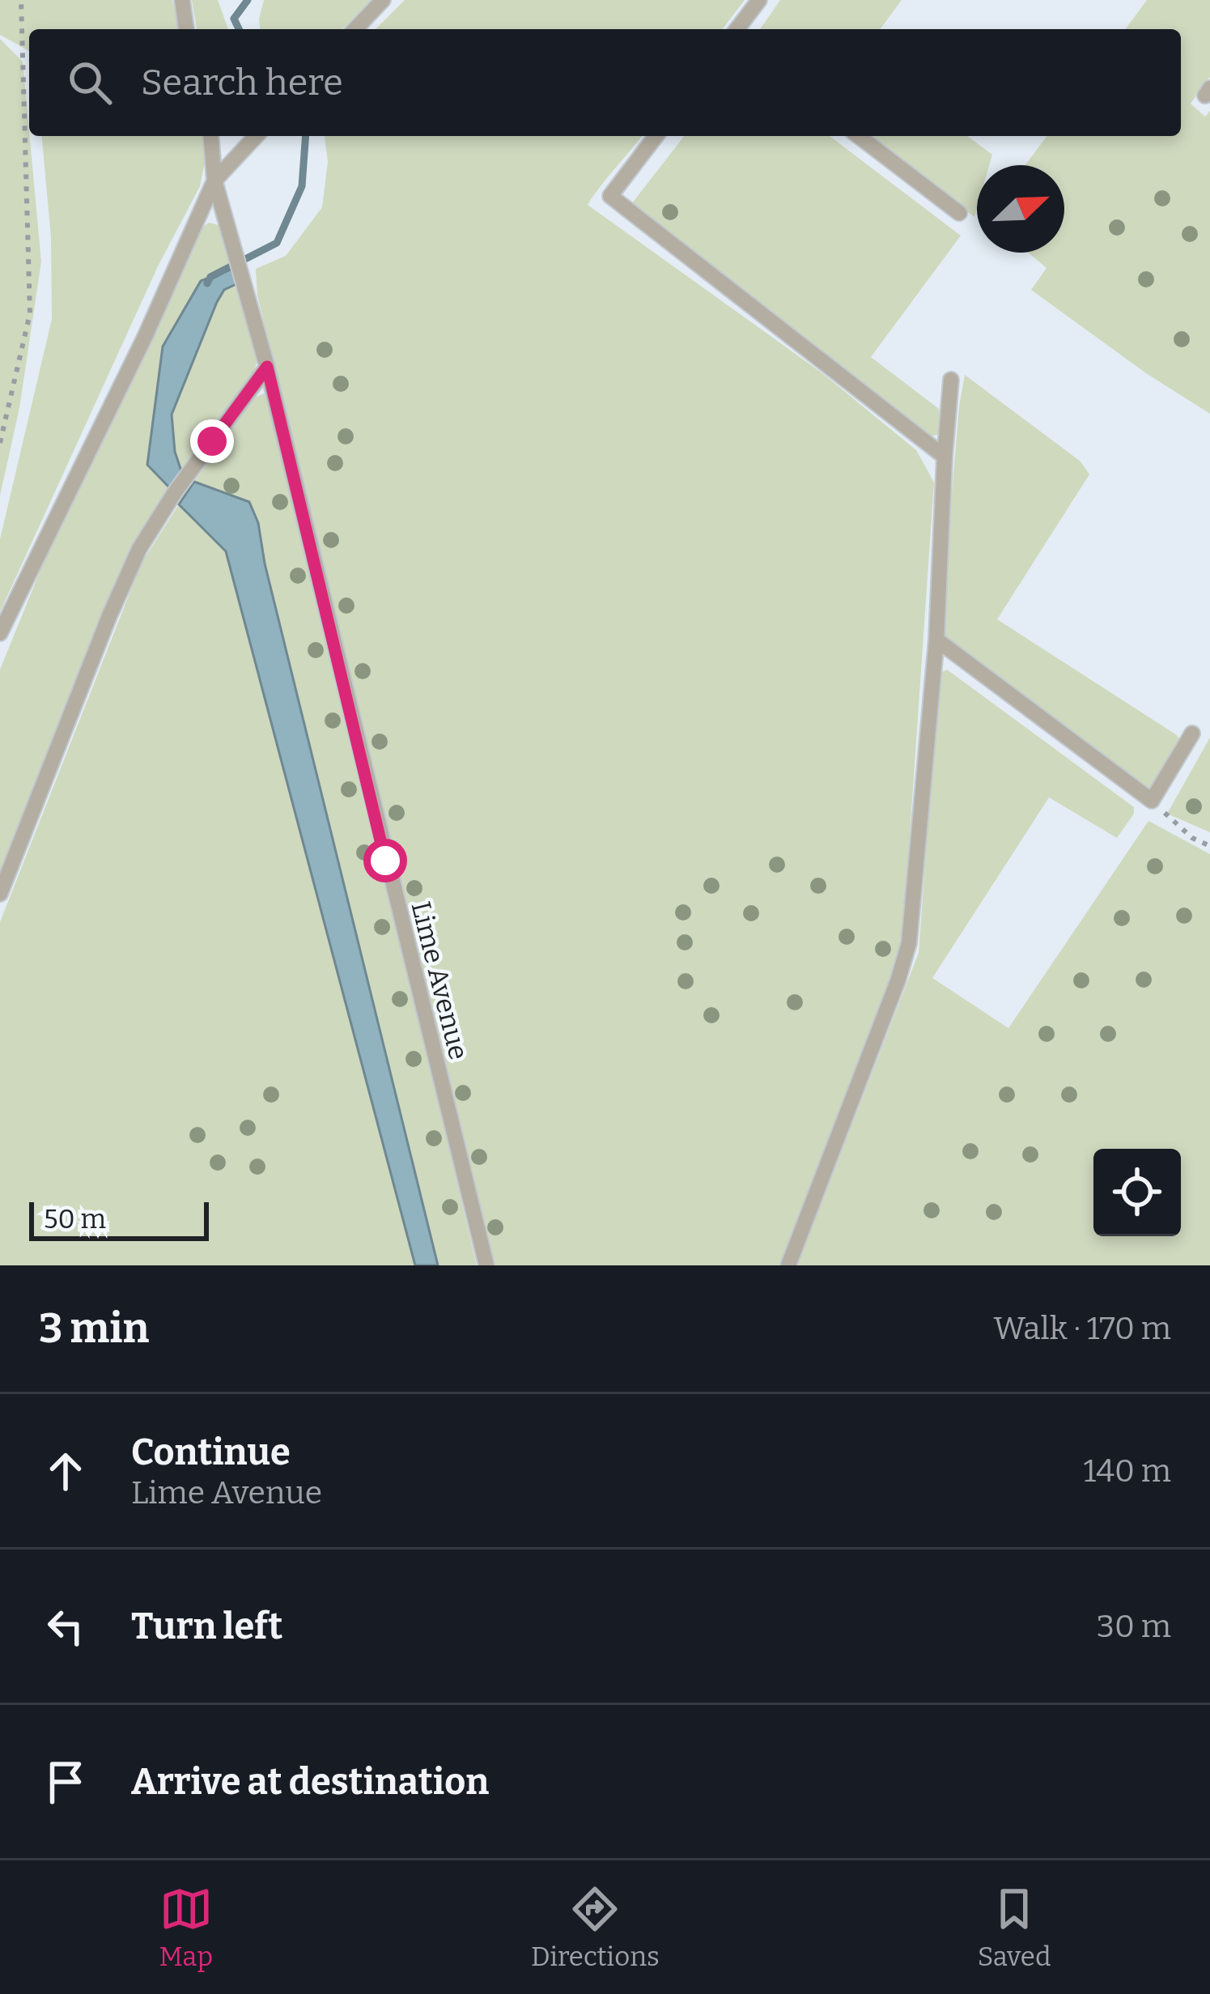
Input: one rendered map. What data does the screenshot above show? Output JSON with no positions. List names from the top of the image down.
{
  "streets": {
    "lane": ["Lime Avenue"]
  },
  "scale_bar": "50 m",
  "north": "top right",
  "page": {
    "search": "Search here",
    "scale": "50 m",
    "heading": ["3 min", "Walk · 170 m"],
    "list": [
      ["Continue", "Lime Avenue", "140 m"],
      ["Turn left", "30 m"],
      "Arrive at destination"
    ],
    "nav": ["Map", "Directions", "Saved"]
  }
}
